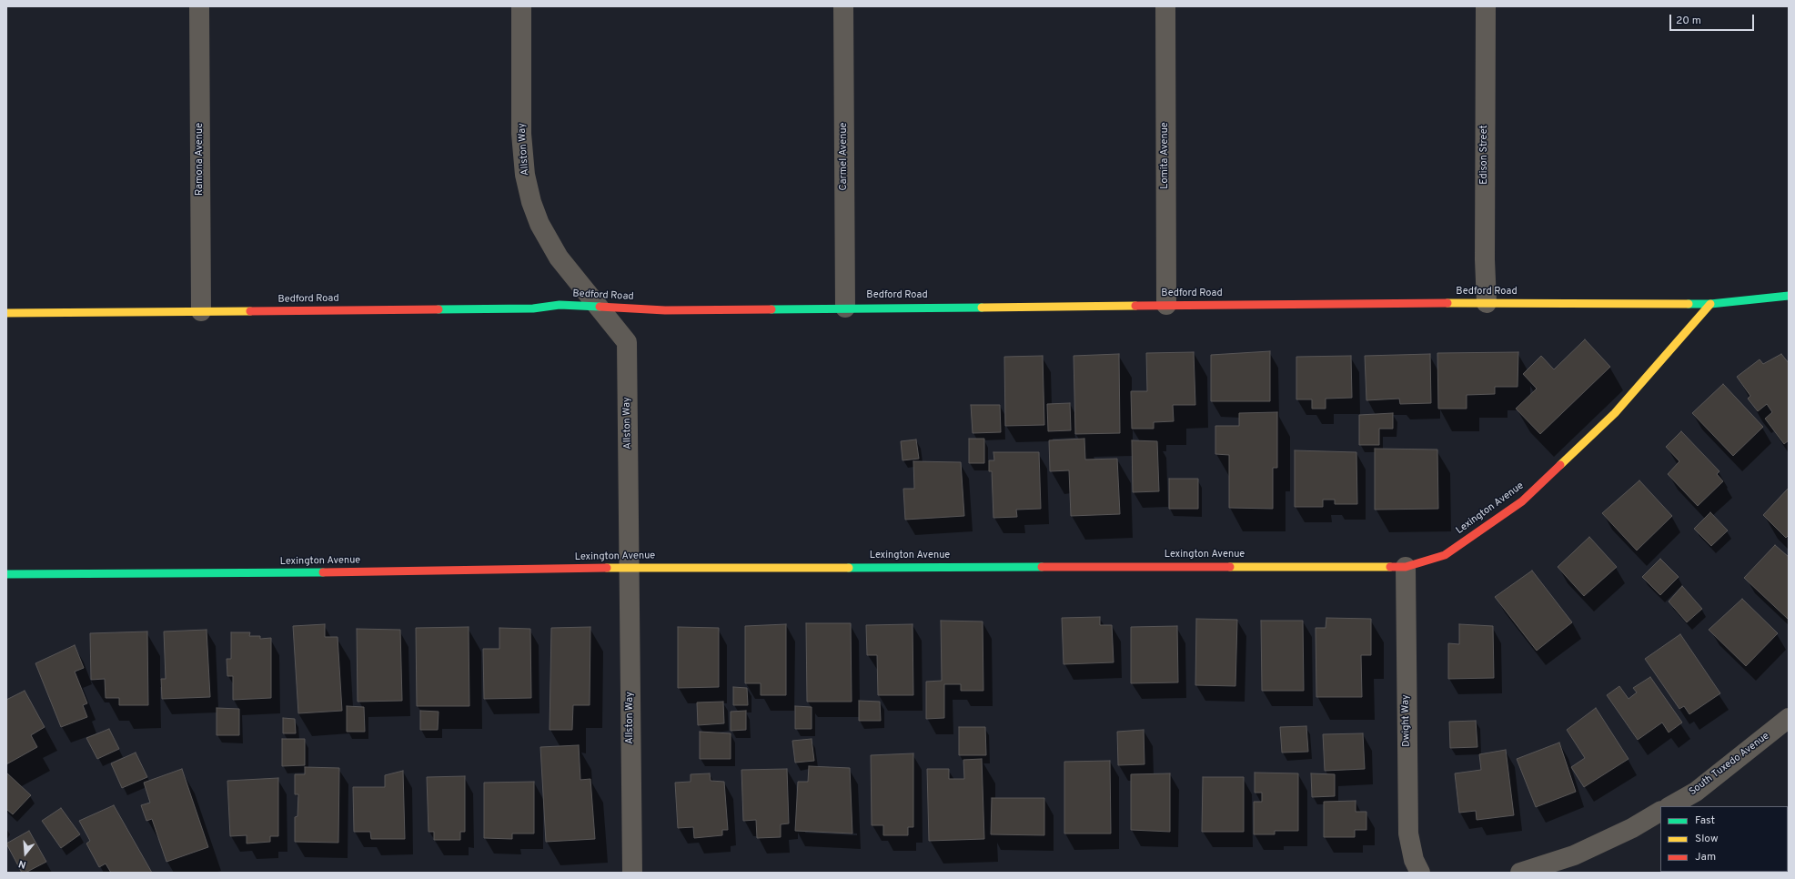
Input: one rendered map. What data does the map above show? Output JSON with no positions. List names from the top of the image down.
{
  "streets": {
    "street": [
      "Allston Way",
      "Edison Street",
      "Lomita Avenue",
      "Carmel Avenue",
      "Ramona Avenue",
      "Bedford Road",
      "Lexington Avenue",
      "Dwight Way",
      "South Tuxedo Avenue"
    ]
  },
  "crossings": [
    ["Allston Way", "Bedford Road"],
    ["Allston Way", "Lexington Avenue"],
    ["Edison Street", "Bedford Road"],
    ["Lomita Avenue", "Bedford Road"],
    ["Carmel Avenue", "Bedford Road"],
    ["Ramona Avenue", "Bedford Road"],
    ["Bedford Road", "Lexington Avenue"],
    ["Lexington Avenue", "Dwight Way"]
  ],
  "legend": ["Fast", "Slow", "Jam"],
  "scale_bar": "20 m",
  "north": "bottom"
}
